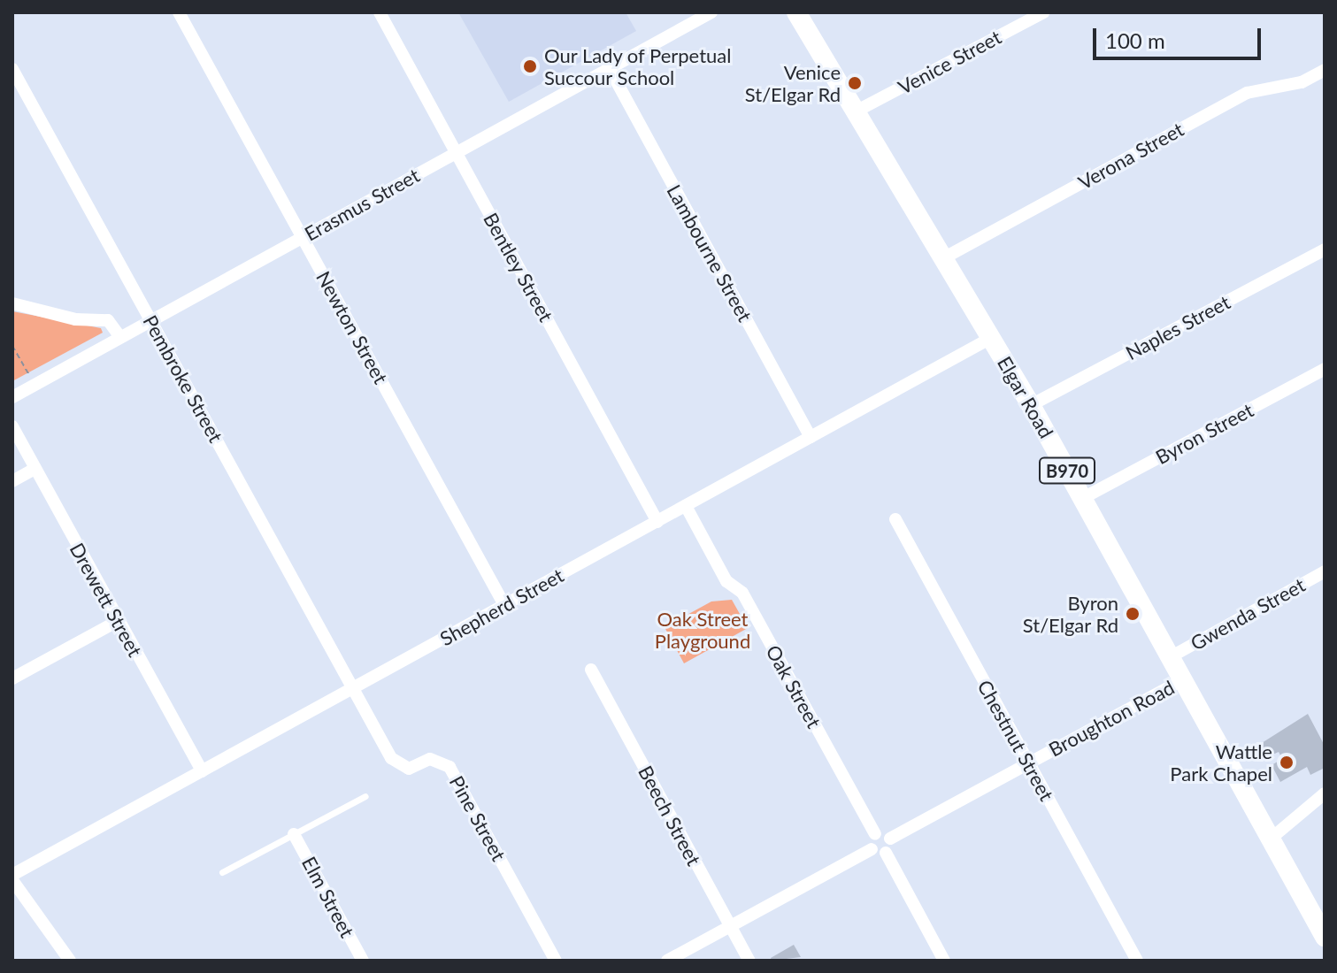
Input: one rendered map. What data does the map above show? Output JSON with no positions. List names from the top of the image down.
{
  "streets": {
    "main road": ["Elgar Road", "B970"],
    "street": [
      "Venice Street",
      "Verona Street",
      "Erasmus Street",
      "Lambourne Street",
      "Bentley Street",
      "Newton Street",
      "Naples Street",
      "Pembroke Street",
      "Byron Street",
      "Drewett Street",
      "Shepherd Street",
      "Gwenda Street",
      "Oak Street",
      "Broughton Road",
      "Chestnut Street",
      "Beech Street",
      "Pine Street",
      "Elm Street"
    ]
  },
  "crossings": [
    ["Venice Street", "Elgar Road"],
    ["Verona Street", "Elgar Road"],
    ["Erasmus Street", "Lambourne Street"],
    ["Erasmus Street", "Bentley Street"],
    ["Erasmus Street", "Newton Street"],
    ["Erasmus Street", "Pembroke Street"],
    ["Lambourne Street", "Shepherd Street"],
    ["Bentley Street", "Shepherd Street"],
    ["Newton Street", "Shepherd Street"],
    ["Naples Street", "Elgar Road"],
    ["Pembroke Street", "Shepherd Street"],
    ["Pembroke Street", "Pine Street"],
    ["Elgar Road", "Byron Street"],
    ["Elgar Road", "Shepherd Street"],
    ["Elgar Road", "Gwenda Street"],
    ["Elgar Road", "Broughton Road"],
    ["Drewett Street", "Shepherd Street"],
    ["Shepherd Street", "Oak Street"],
    ["Shepherd Street", "Pine Street"],
    ["Broughton Road", "Chestnut Street"]
  ],
  "parks": ["Oak Street Playground"],
  "places": [
    "Our Lady of Perpetual Succour School",
    "Venice St/Elgar Rd",
    "Byron St/Elgar Rd",
    "Wattle Park Chapel"
  ],
  "scale_bar": "100 m"
}
